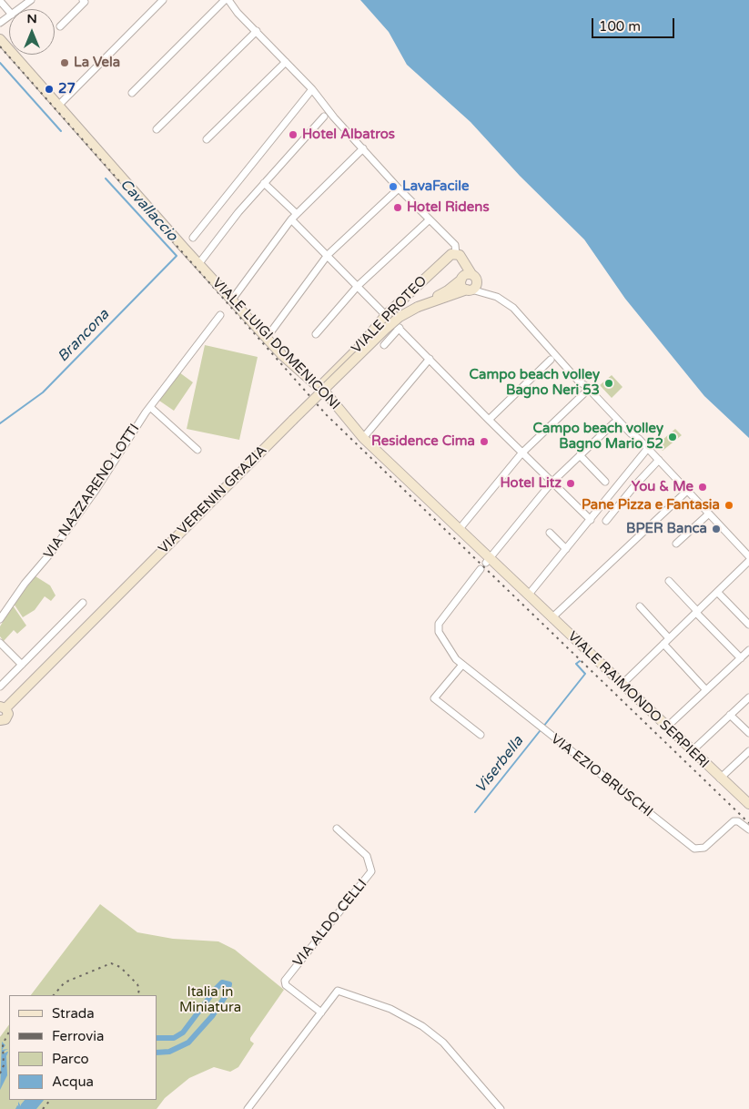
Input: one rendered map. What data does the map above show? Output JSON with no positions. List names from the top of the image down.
{
  "streets": {
    "street": [
      "VIALE PROTEO",
      "VIALE LUIGI DOMENICONI",
      "VIA NAZZARENO LOTTI",
      "VIA VERENIN GRAZIA",
      "VIALE RAIMONDO SERPIERI",
      "VIA EZIO BRUSCHI",
      "VIA ALDO CELLI"
    ]
  },
  "crossings": [
    ["VIALE PROTEO", "VIALE LUIGI DOMENICONI"],
    ["VIALE LUIGI DOMENICONI", "VIALE RAIMONDO SERPIERI"]
  ],
  "water": ["Cavallaccio", "Brancona", "Viserbella"],
  "parks": ["Italia in Miniatura"],
  "places": [
    "La Vela",
    "27",
    "Hotel Albatros",
    "LavaFacile",
    "Hotel Ridens",
    "Campo beach volley Bagno Neri 53",
    "Campo beach volley Bagno Mario 52",
    "Residence Cima",
    "Hotel Litz",
    "You & Me",
    "Pane Pizza e Fantasia",
    "BPER Banca"
  ],
  "legend": [
    "Strada",
    "Ferrovia",
    "Parco",
    "Acqua"
  ],
  "scale_bar": "100 m",
  "north": "top"
}
